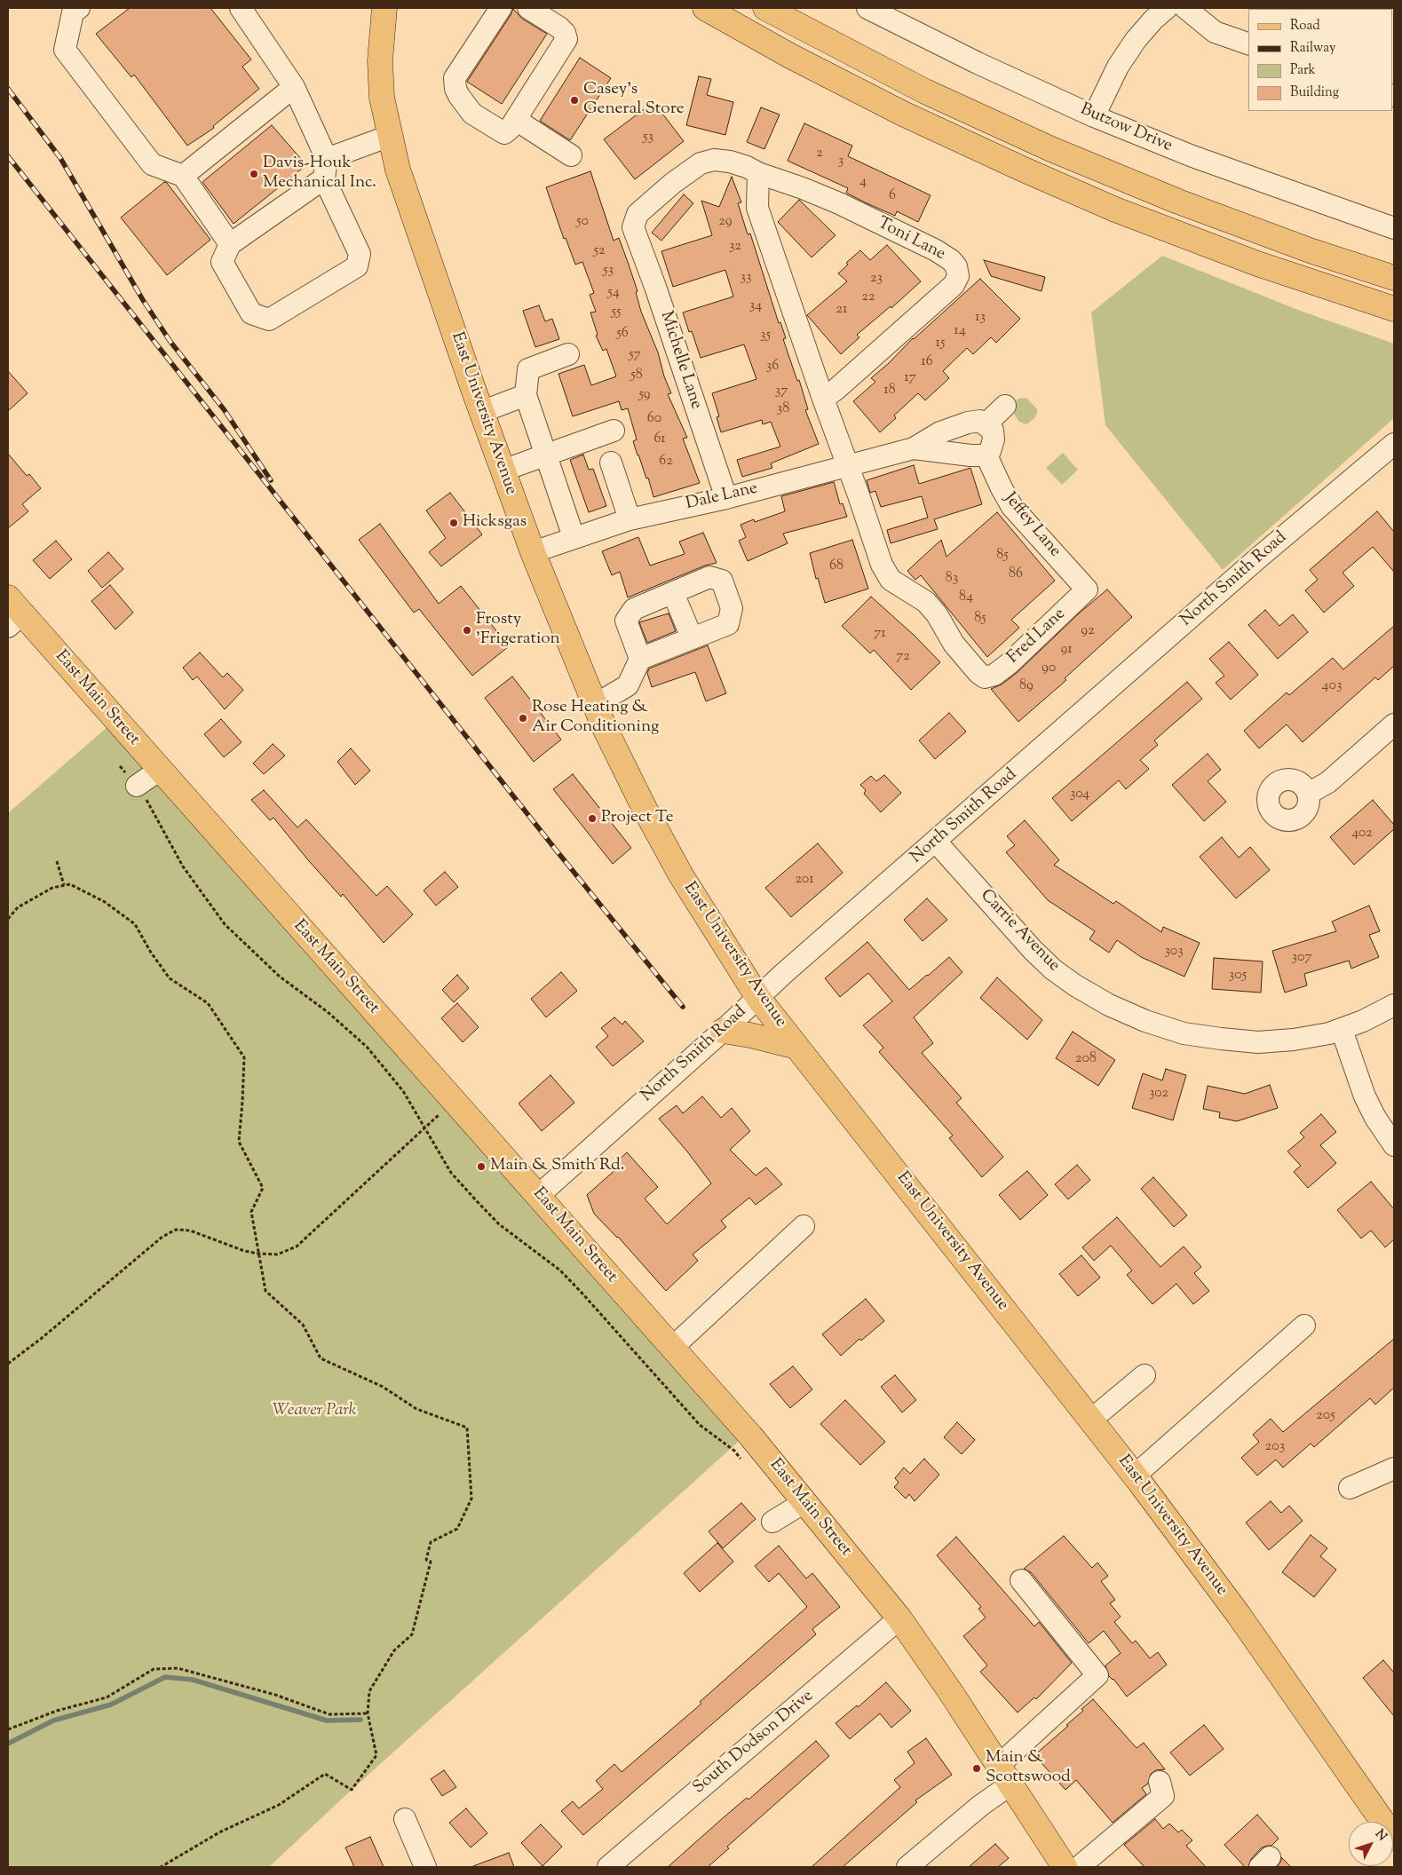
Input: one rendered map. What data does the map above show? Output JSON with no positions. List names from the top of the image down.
{
  "streets": {
    "main road": ["East University Avenue", "East Main Street"],
    "street": [
      "Butzow Drive",
      "Toni Lane",
      "Michelle Lane",
      "Dale Lane",
      "Jeffey Lane",
      "North Smith Road",
      "Fred Lane",
      "Carrie Avenue",
      "South Dodson Drive"
    ]
  },
  "crossings": [
    ["Toni Lane", "Michelle Lane"],
    ["Michelle Lane", "Dale Lane"],
    ["East University Avenue", "Dale Lane"],
    ["East University Avenue", "North Smith Road"],
    ["Dale Lane", "Jeffey Lane"],
    ["Dale Lane", "Fred Lane"],
    ["Jeffey Lane", "Fred Lane"],
    ["North Smith Road", "East Main Street"],
    ["North Smith Road", "Carrie Avenue"],
    ["East Main Street", "South Dodson Drive"]
  ],
  "parks": ["Weaver Park"],
  "places": [
    "Casey's General Store",
    "Davis-Houk Mechanical Inc.",
    "Hicksgas",
    "Frosty 'Frigeration",
    "Rose Heating & Air Conditioning",
    "Project Te",
    "Main & Smith Rd.",
    "Main & Scottswood"
  ],
  "house_numbers": [
    "53",
    "2",
    "3",
    "4",
    "6",
    "50",
    "29",
    "32",
    "52",
    "53",
    "33",
    "23",
    "54",
    "22",
    "34",
    "21",
    "55",
    "13",
    "14",
    "56",
    "35",
    "15",
    "57",
    "16",
    "36",
    "58",
    "17",
    "18",
    "37",
    "59",
    "38",
    "60",
    "61",
    "62",
    "85",
    "68",
    "86",
    "83",
    "84",
    "85",
    "92",
    "71",
    "91",
    "72",
    "90",
    "89",
    "403",
    "304",
    "402",
    "201",
    "303",
    "307",
    "305",
    "208",
    "302",
    "205",
    "203"
  ],
  "legend": [
    "Road",
    "Railway",
    "Park",
    "Building"
  ],
  "north": "top right"
}
